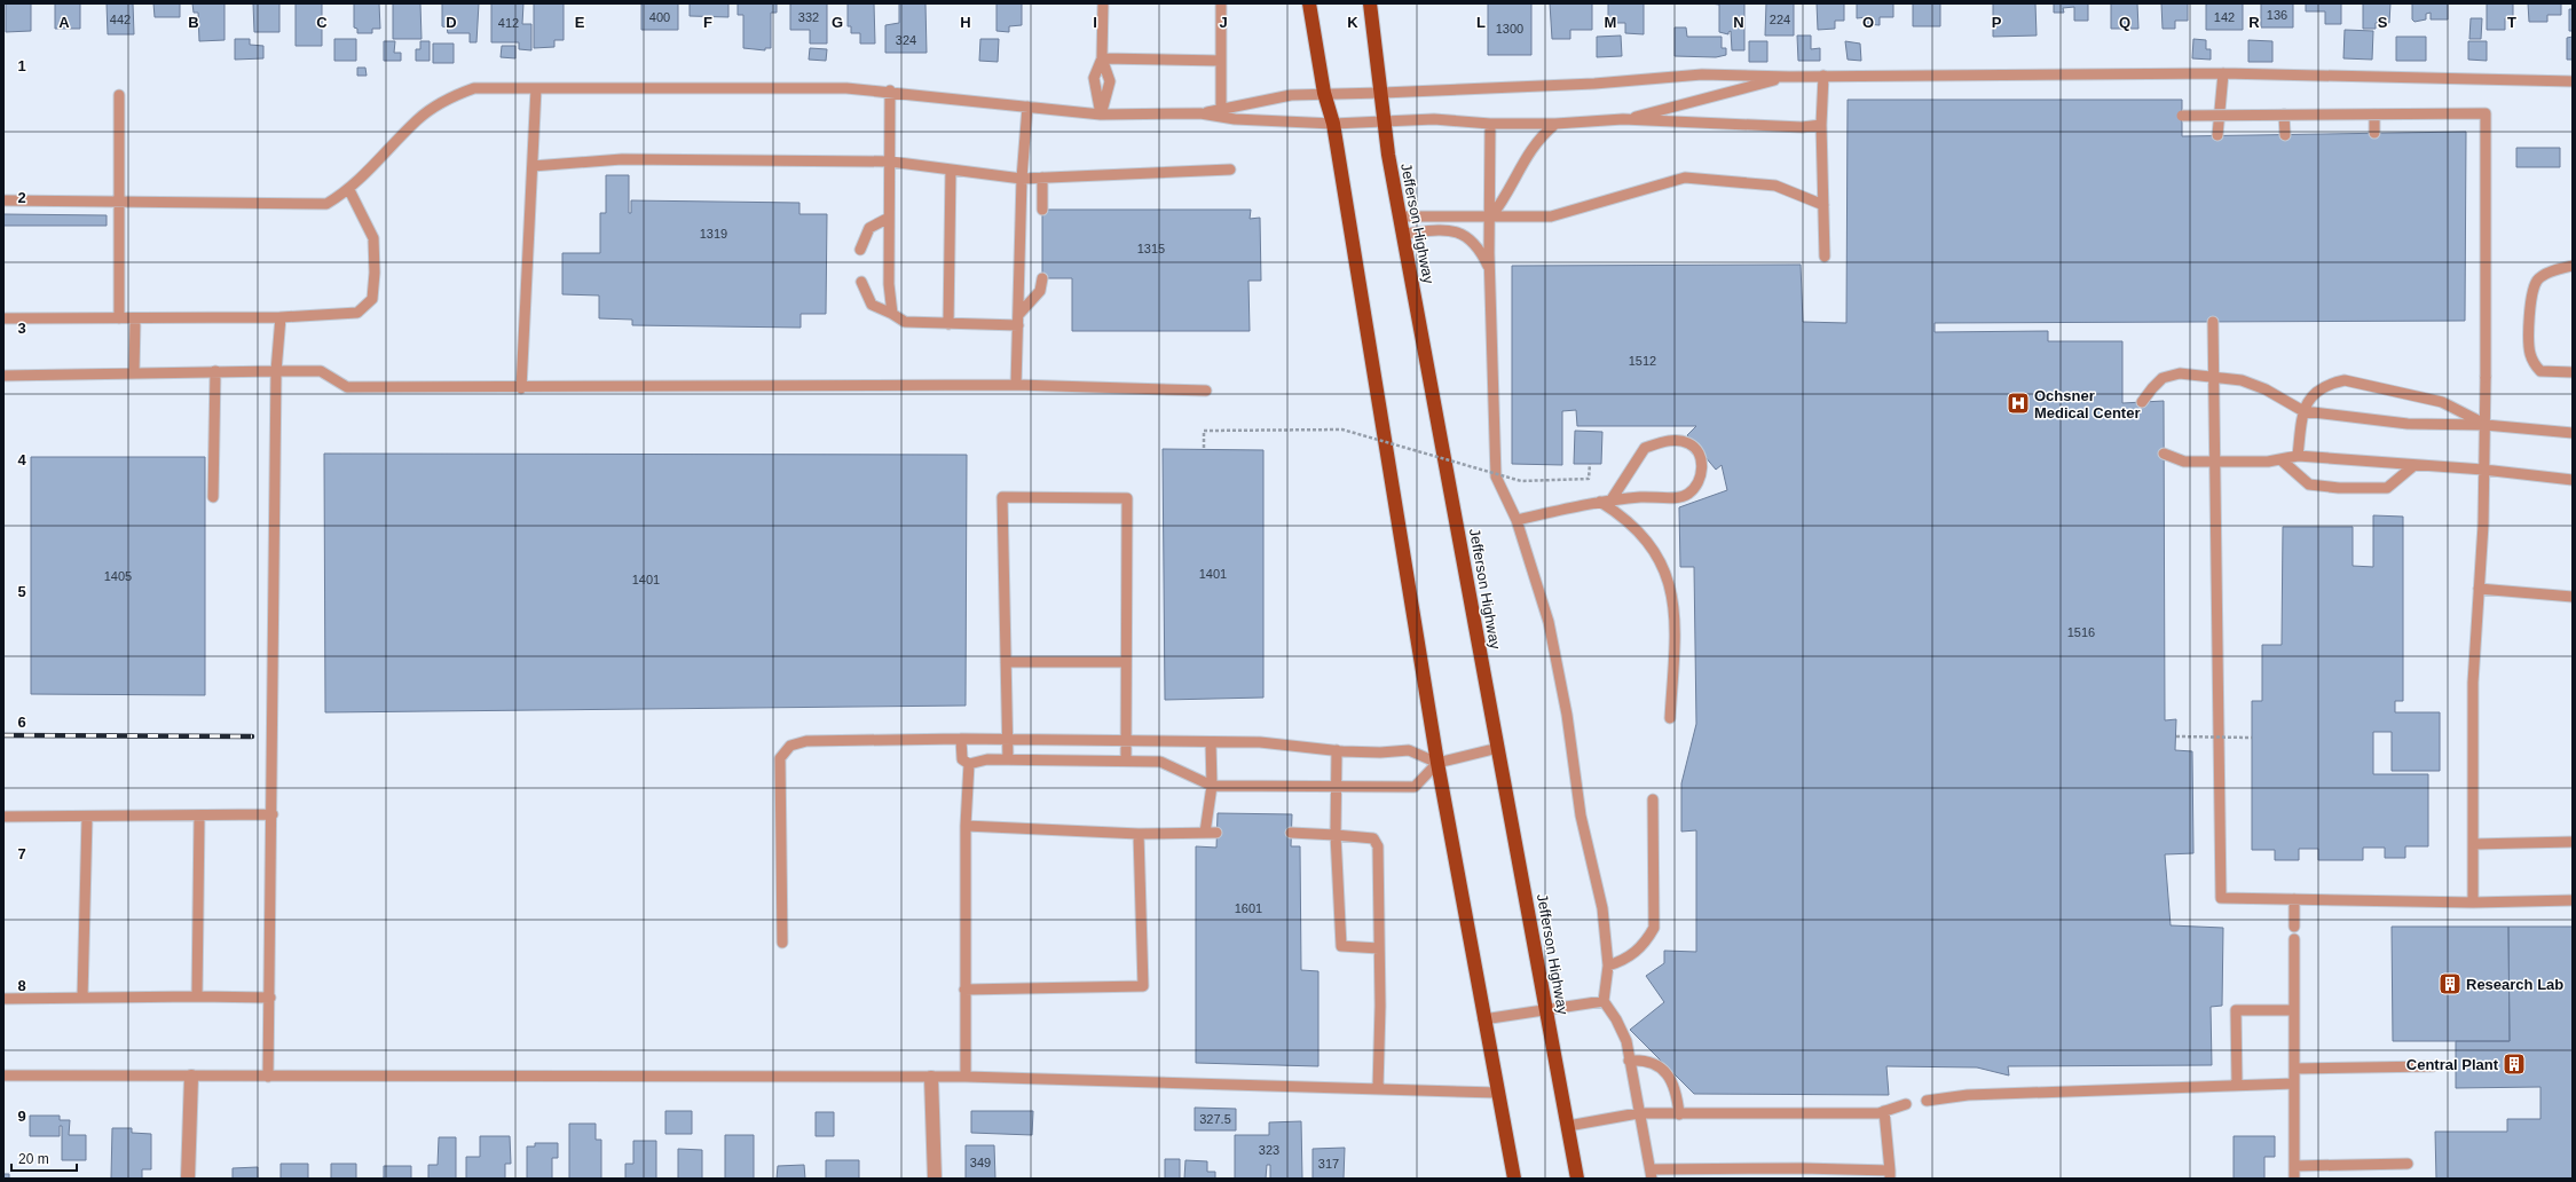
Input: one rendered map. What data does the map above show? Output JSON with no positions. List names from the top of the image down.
{
  "streets": {
    "main road": ["Jefferson Highway"]
  },
  "places": {
    "hospital": ["Ochsner Medical Center"],
    "building": ["Research Lab", "Central Plant"]
  },
  "house_numbers": [
    "136",
    "400",
    "332",
    "142",
    "442",
    "224",
    "412",
    "1300",
    "324",
    "1319",
    "1315",
    "1512",
    "1401",
    "1405",
    "1401",
    "1516",
    "1601",
    "327.5",
    "323",
    "349",
    "317"
  ],
  "scale_bar": "20 m",
  "grid": {
    "columns": [
      "A",
      "B",
      "C",
      "D",
      "E",
      "F",
      "G",
      "H",
      "I",
      "J",
      "K",
      "L",
      "M",
      "N",
      "O",
      "P",
      "Q",
      "R",
      "S",
      "T"
    ],
    "rows": [
      "1",
      "2",
      "3",
      "4",
      "5",
      "6",
      "7",
      "8",
      "9"
    ]
  }
}
